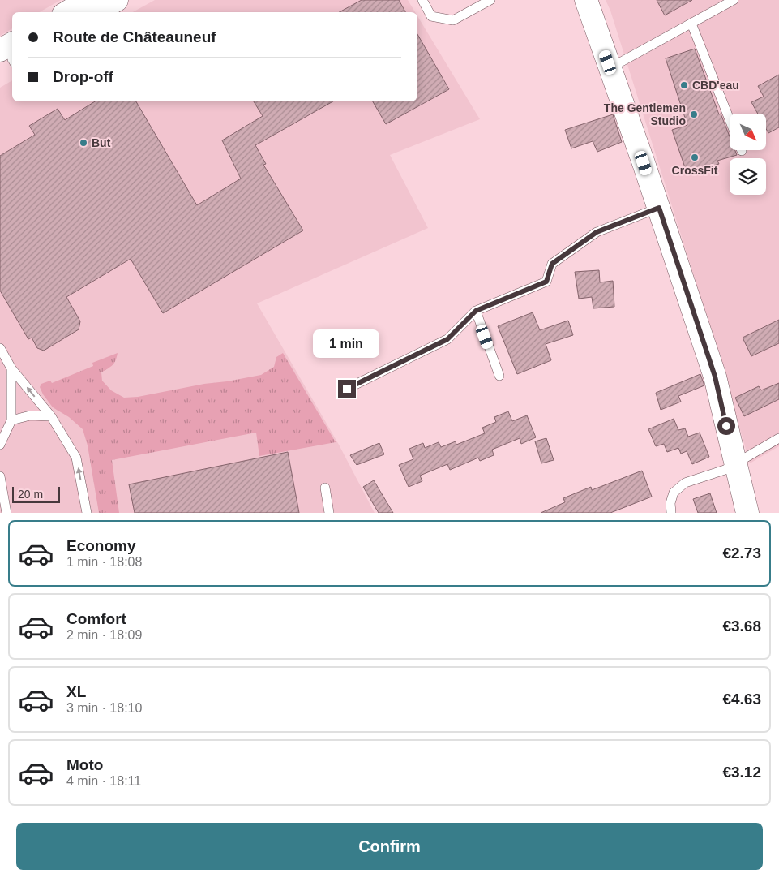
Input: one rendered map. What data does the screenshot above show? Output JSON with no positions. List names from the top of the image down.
{
  "places": [
    "CBD'eau",
    "The Gentlemen Studio",
    "But",
    "CrossFit"
  ],
  "scale_bar": "20 m",
  "north": "bottom right",
  "page": {
    "banner": ["Route de Châteauneuf", "Drop-off"],
    "bubble": "1 min",
    "scale": "20 m",
    "list": [
      {
        "name": "Economy",
        "note": "1 min · 18:08",
        "value": "€2.73"
      },
      {
        "name": "Comfort",
        "note": "2 min · 18:09",
        "value": "€3.68"
      },
      {
        "name": "XL",
        "note": "3 min · 18:10",
        "value": "€4.63"
      },
      {
        "name": "Moto",
        "note": "4 min · 18:11",
        "value": "€3.12"
      }
    ],
    "buttons": "Confirm"
  }
}
